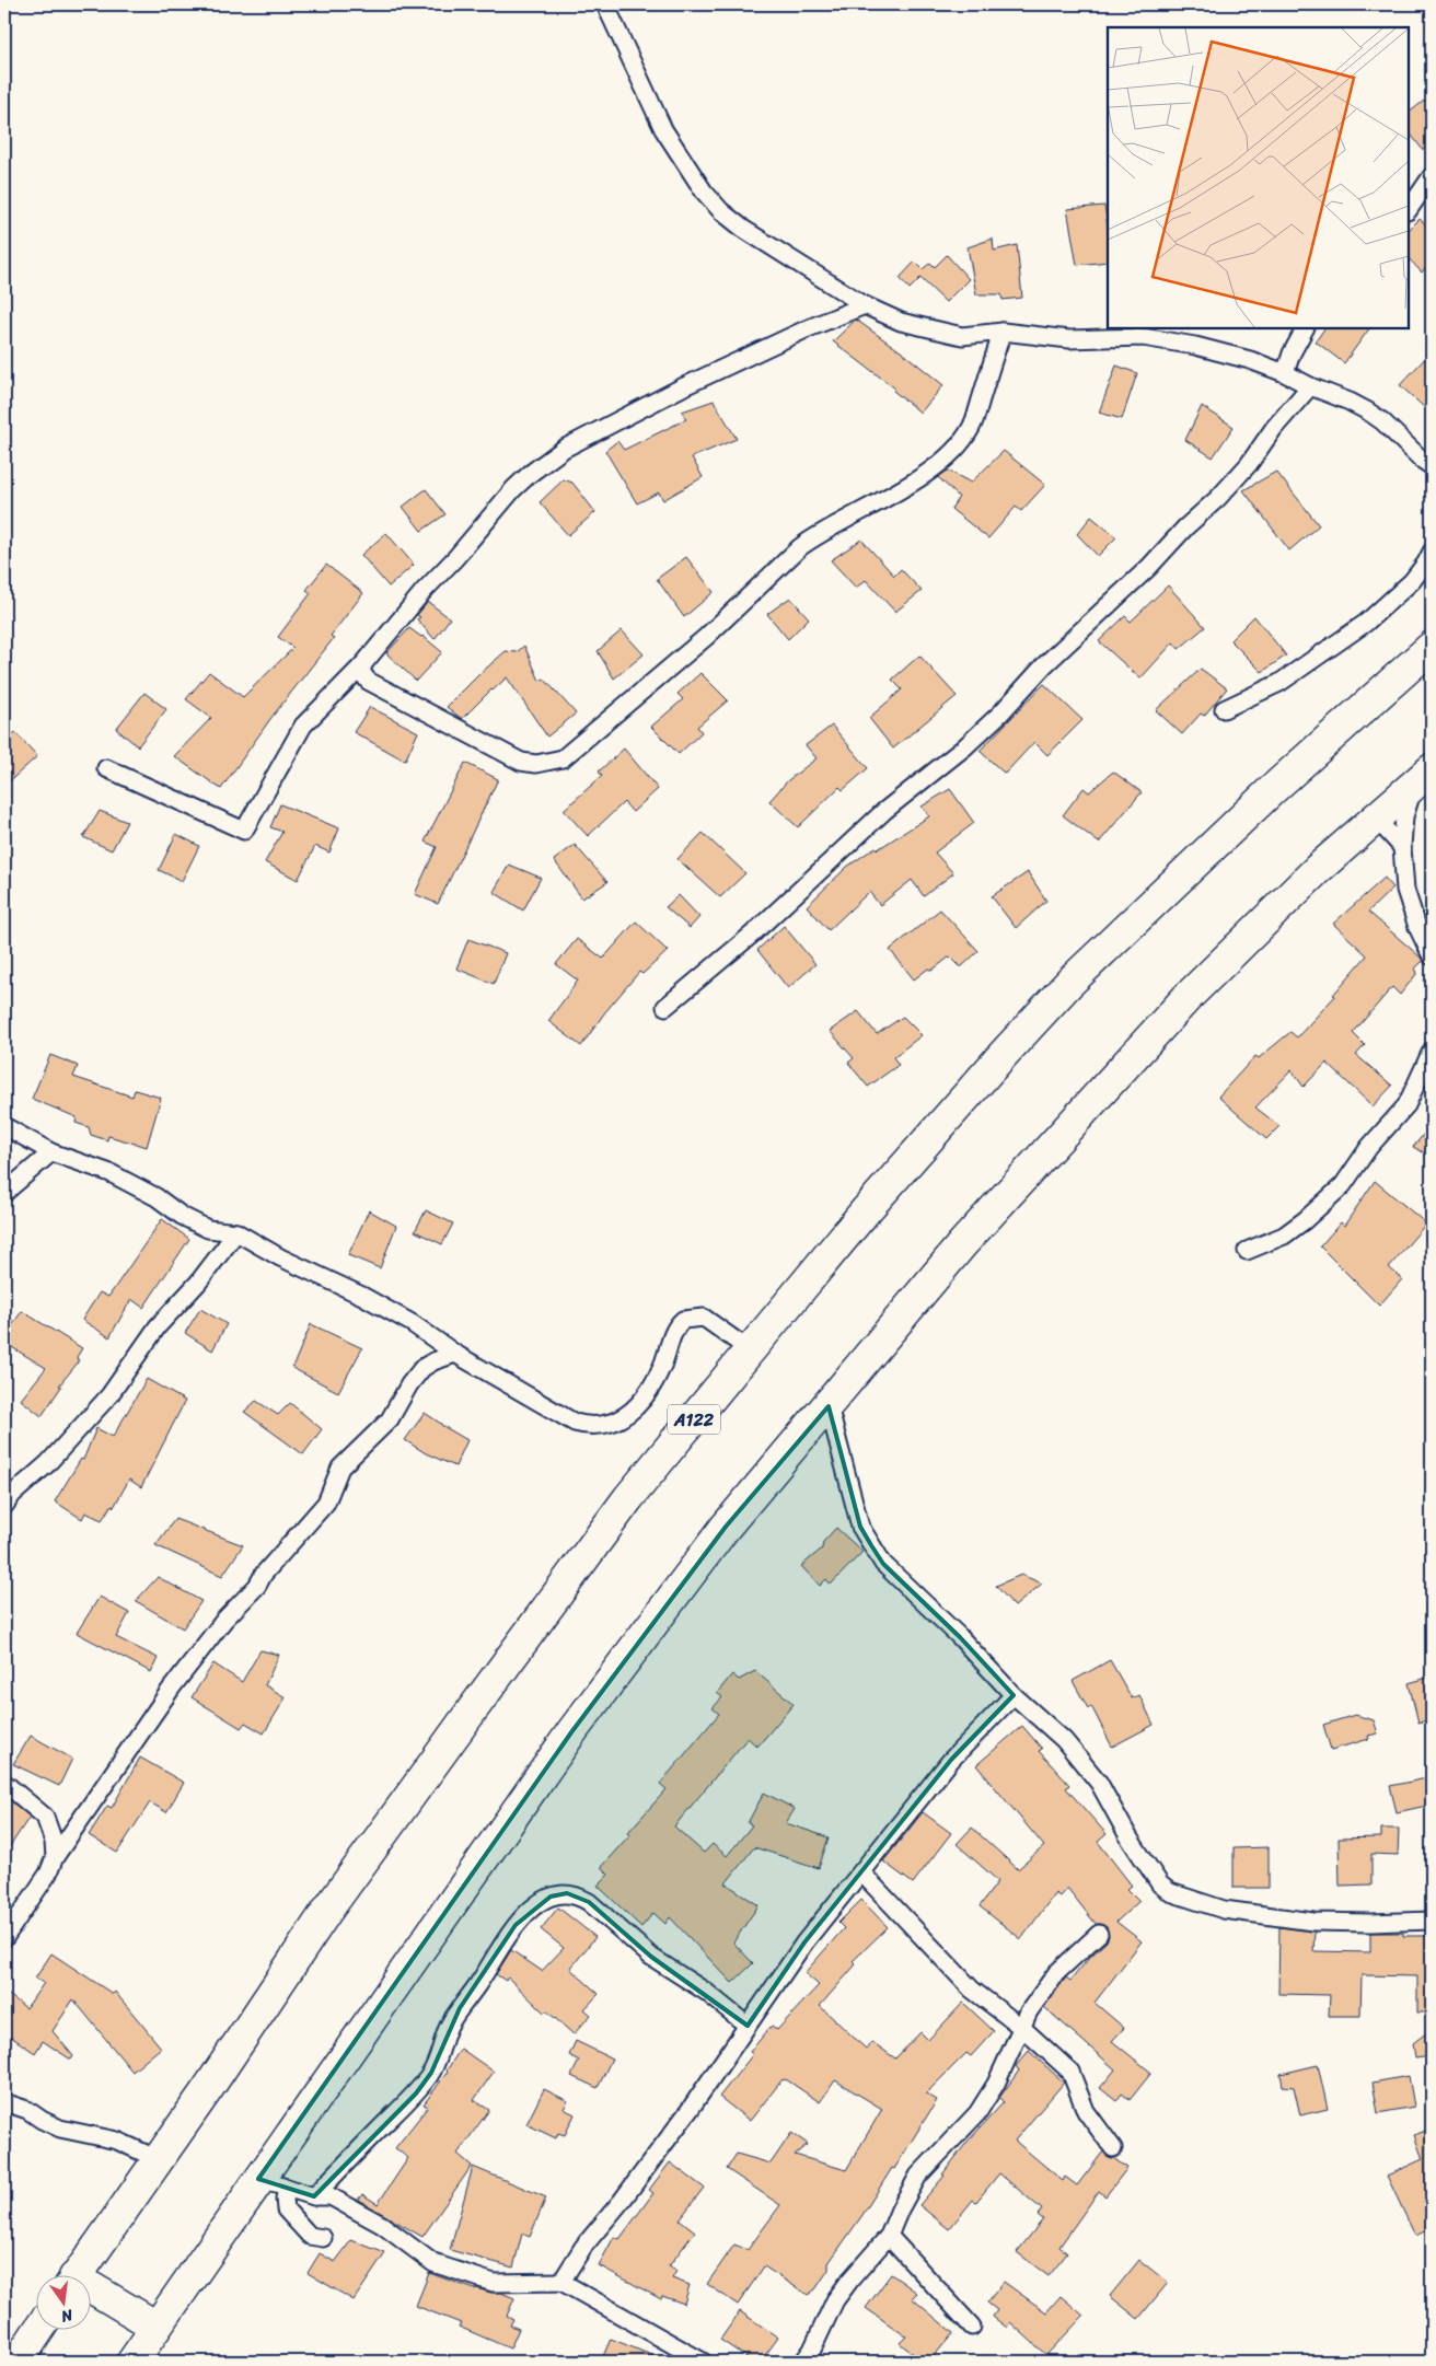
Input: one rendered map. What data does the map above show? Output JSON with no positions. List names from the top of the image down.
{
  "streets": {
    "highway": ["A122"]
  },
  "north": "bottom"
}
